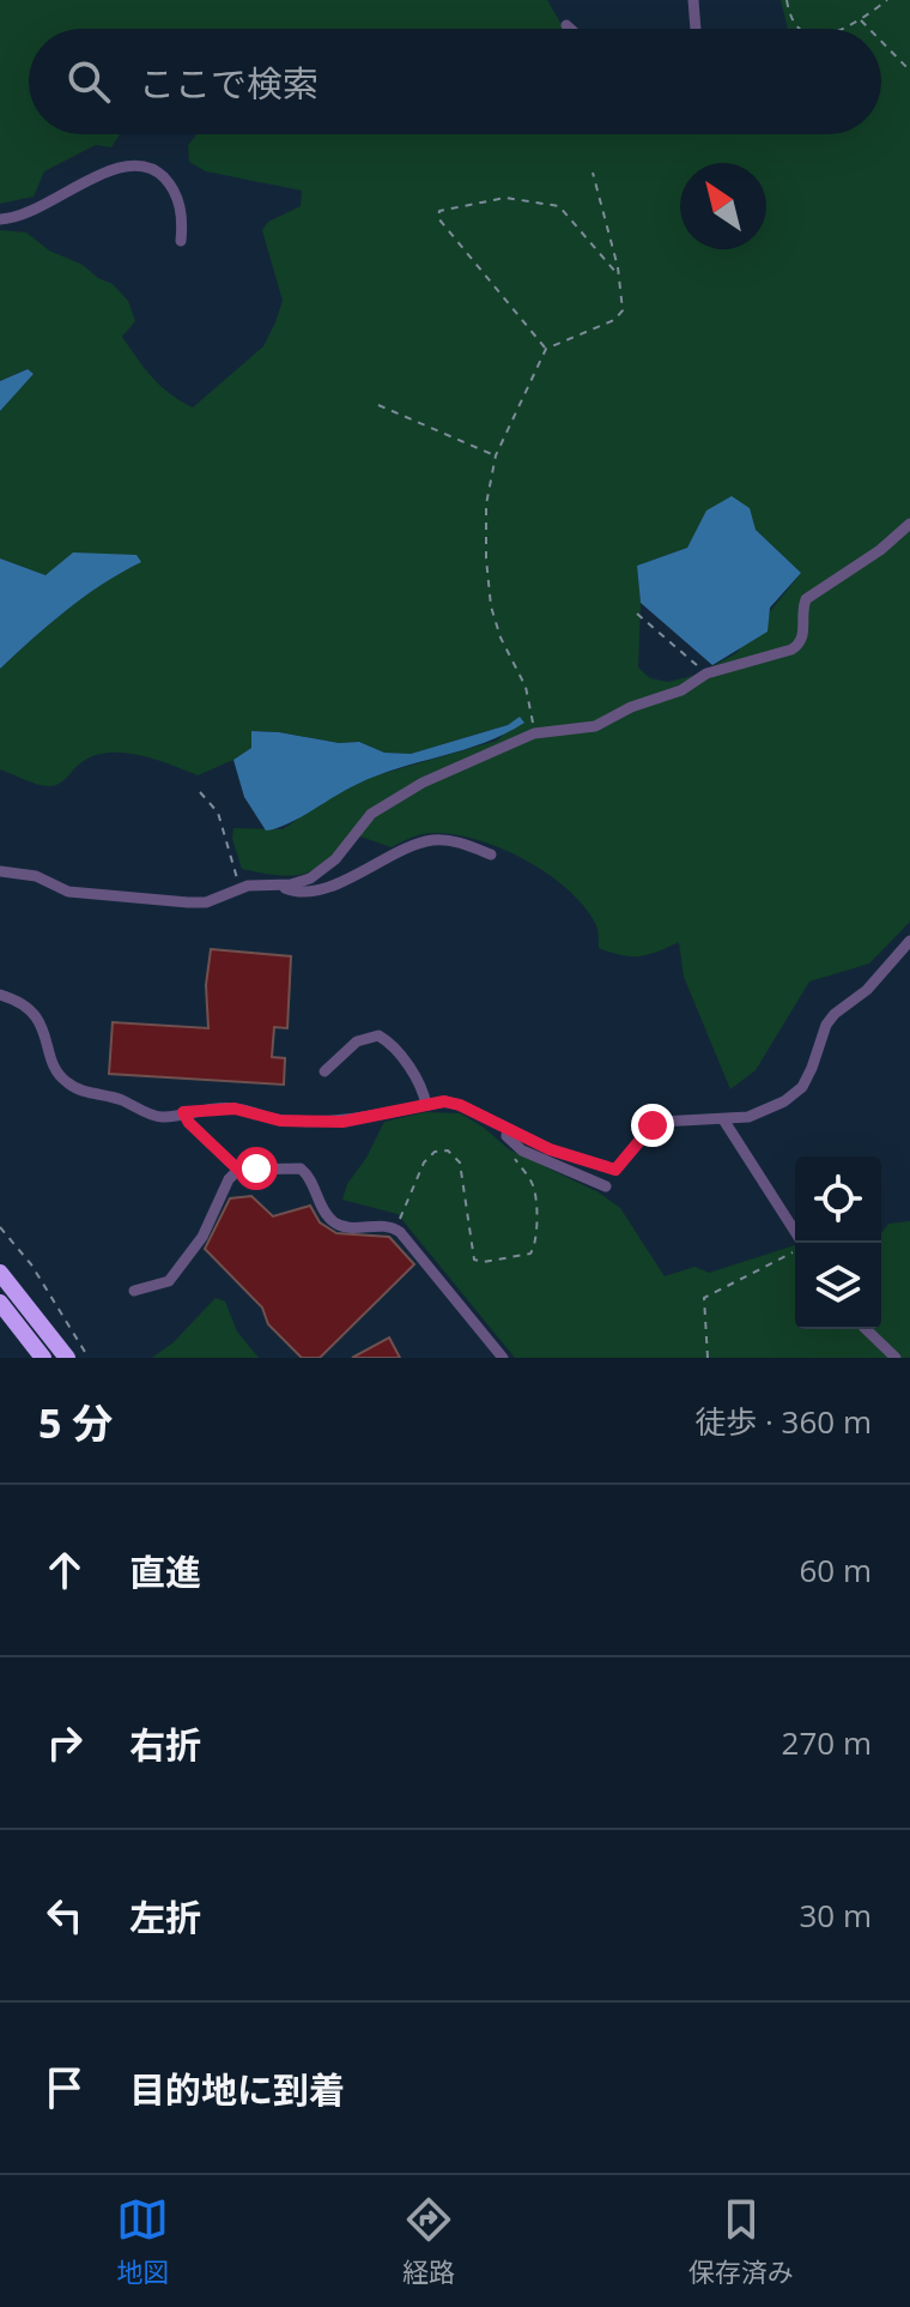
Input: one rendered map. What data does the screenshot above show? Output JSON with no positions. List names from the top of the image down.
{
  "north": "top left",
  "page": {
    "search": "ここで検索",
    "heading": ["5 分", "徒歩 · 360 m"],
    "list": [
      ["直進", "60 m"],
      ["右折", "270 m"],
      ["左折", "30 m"],
      "目的地に到着"
    ],
    "nav": ["地図", "経路", "保存済み"]
  }
}
